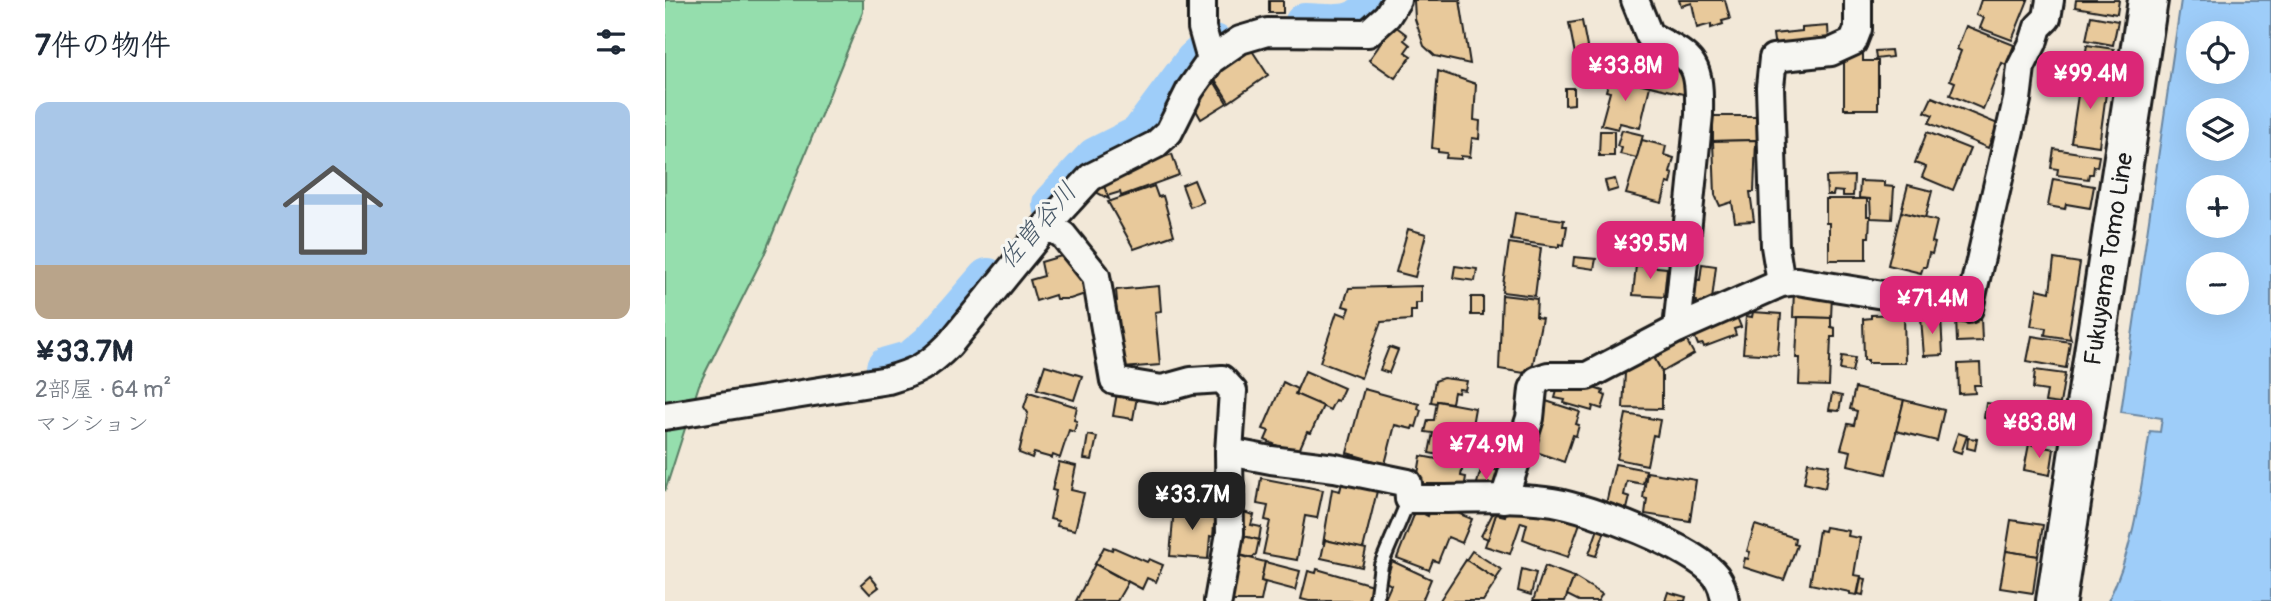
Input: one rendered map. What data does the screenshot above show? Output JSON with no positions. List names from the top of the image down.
{
  "streets": {
    "main road": ["Fukuyama Tomo Line"]
  },
  "water": ["佐曽谷川"],
  "page": {
    "heading": "7件の物件",
    "map_buttons": ["+", "−"],
    "price": [
      "¥33.8M",
      "¥99.4M",
      "¥39.5M",
      "¥71.4M",
      "¥83.8M",
      "¥74.9M",
      "¥33.7M"
    ],
    "list": [
      {
        "name": "¥33.7M",
        "note": "2部屋 · 64 m² · マンション"
      }
    ]
  }
}
